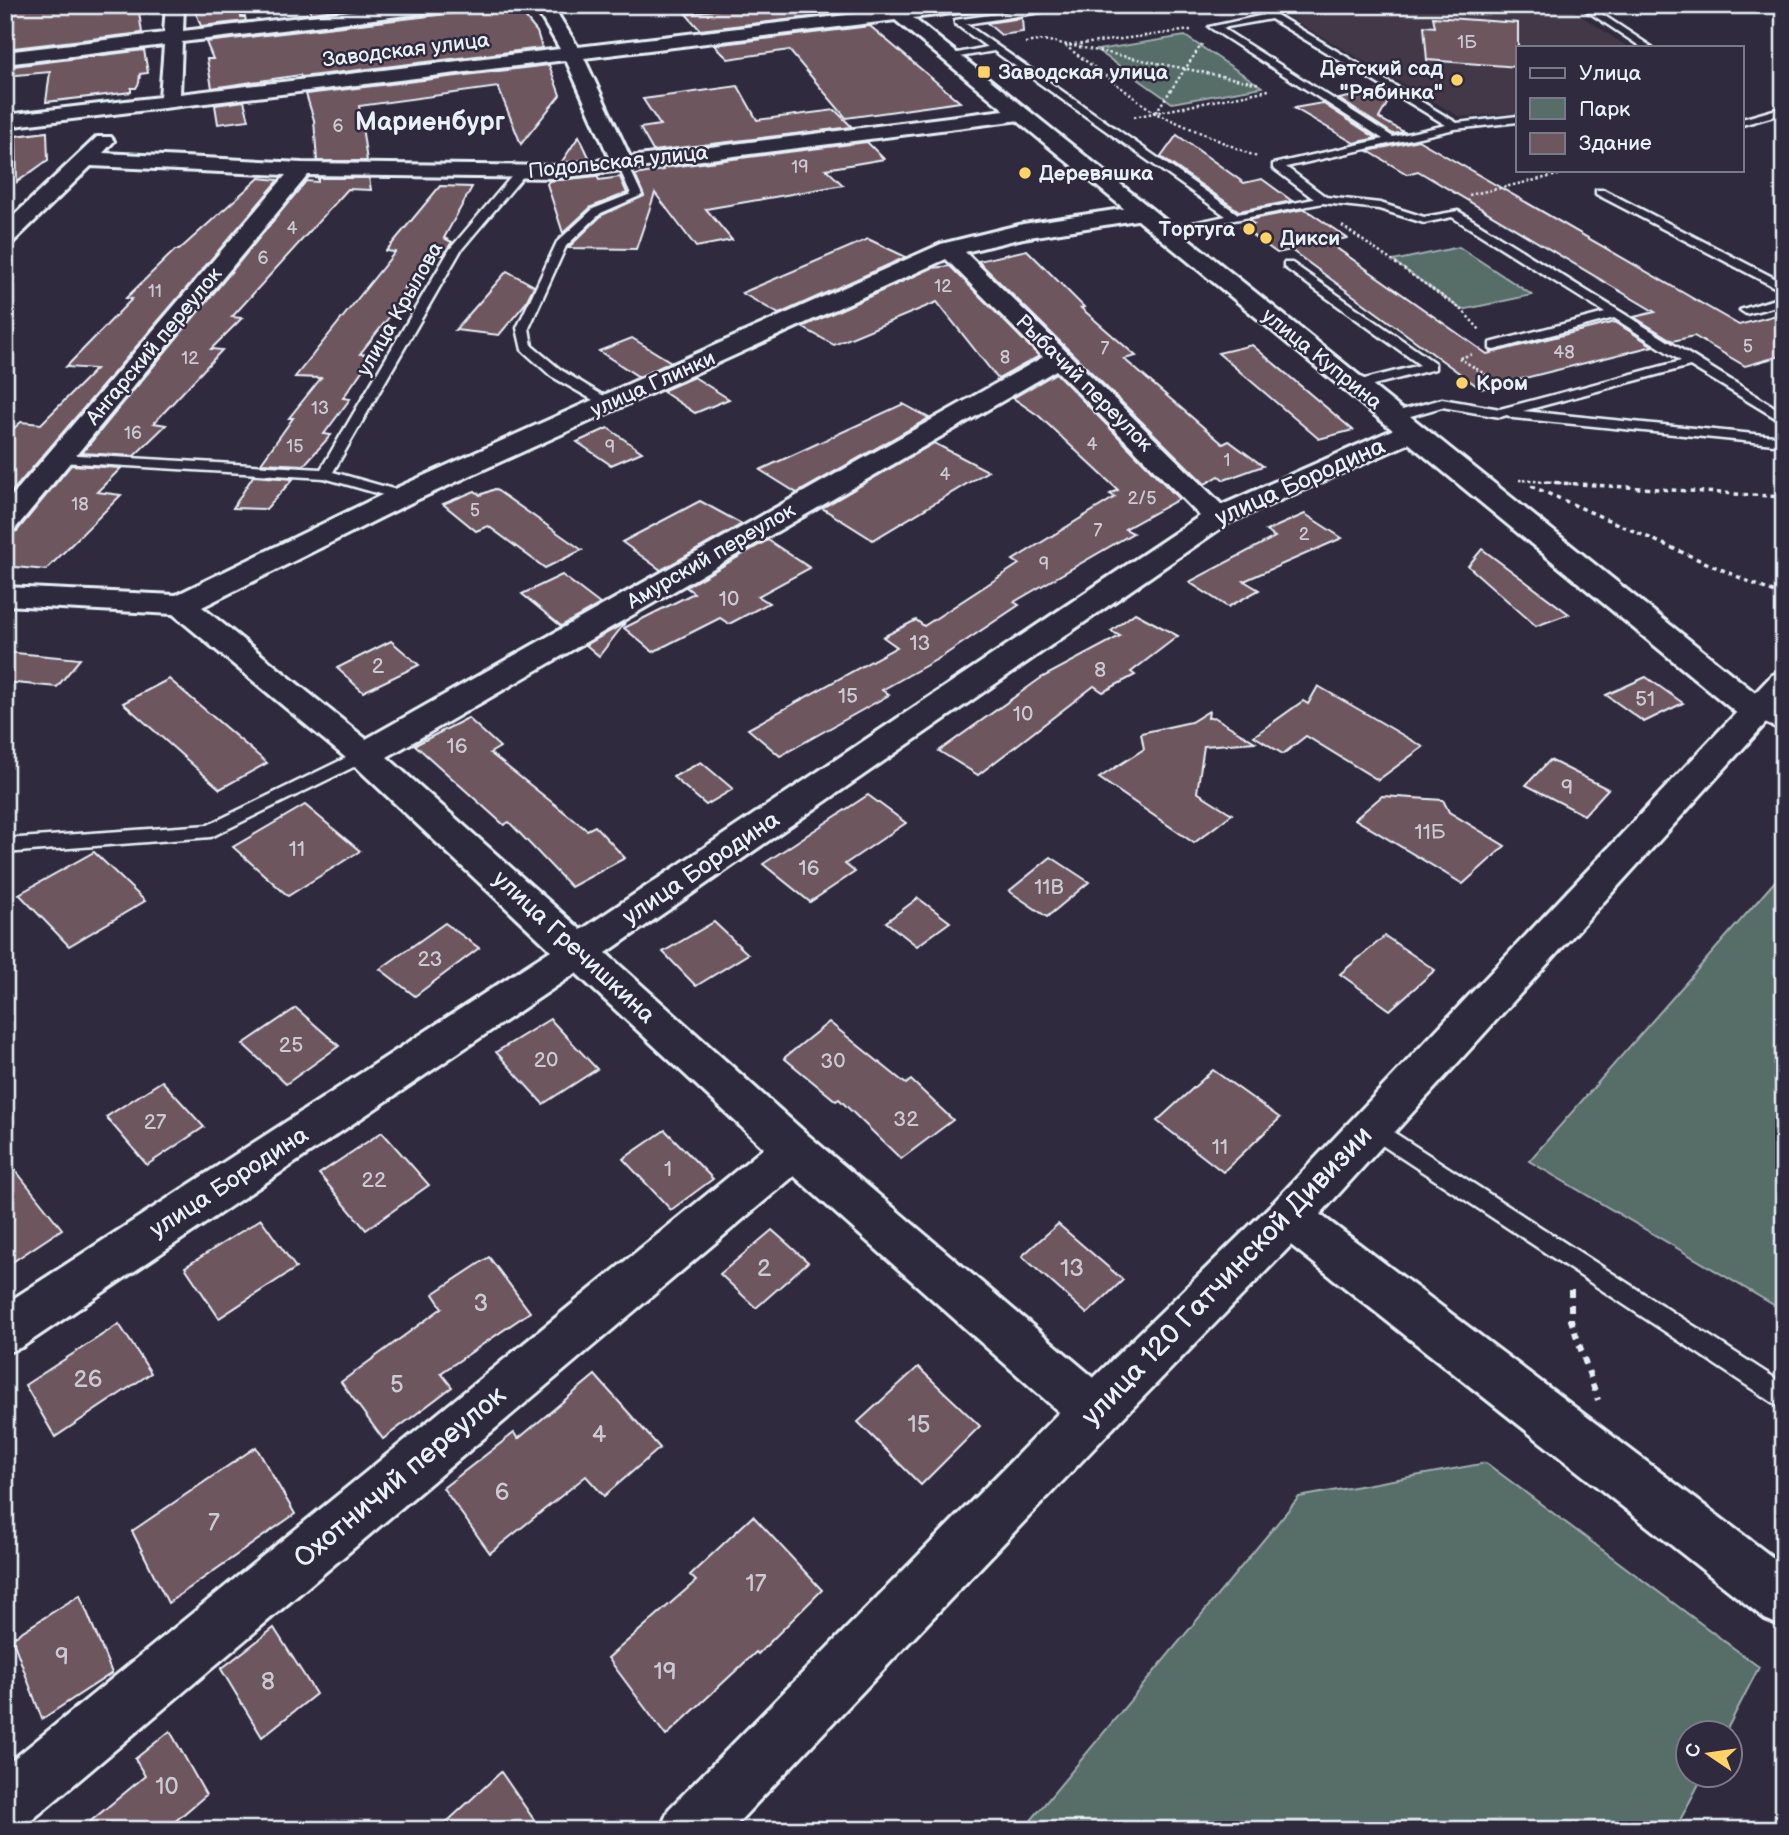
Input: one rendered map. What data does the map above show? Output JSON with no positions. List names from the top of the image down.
{
  "streets": {
    "street": [
      "Заводская улица",
      "Подольская улица",
      "Ангарский переулок",
      "улица Куприна",
      "Рыбачий переулок",
      "улица Глинки",
      "улица Бородина",
      "Амурский переулок",
      "улица Гречишкина",
      "улица 120 Гатчинской Дивизии",
      "Охотничий переулок"
    ],
    "lane": ["улица Крылова"]
  },
  "crossings": [
    ["Заводская улица", "улица Куприна"],
    ["Подольская улица", "улица Крылова"],
    ["Подольская улица", "Ангарский переулок"],
    ["Подольская улица", "улица Куприна"],
    ["улица Куприна", "улица Глинки"],
    ["улица Куприна", "улица Бородина"],
    ["улица Куприна", "улица 120 Гатчинской Дивизии"],
    ["Рыбачий переулок", "улица Глинки"],
    ["Рыбачий переулок", "улица Бородина"],
    ["Рыбачий переулок", "Амурский переулок"],
    ["улица Глинки", "улица Гречишкина"],
    ["улица Бородина", "улица Гречишкина"],
    ["Амурский переулок", "улица Гречишкина"],
    ["улица Гречишкина", "улица 120 Гатчинской Дивизии"],
    ["улица Гречишкина", "Охотничий переулок"]
  ],
  "districts": ["Мариенбург"],
  "places": {
    "transit": ["Заводская улица"],
    "other": [
      "Детский сад \"Рябинка\"",
      "Деревяшка",
      "Тортуга",
      "Дикси",
      "Кром"
    ]
  },
  "house_numbers": [
    "1Б",
    "6",
    "19",
    "4",
    "6",
    "12",
    "11",
    "5",
    "7",
    "48",
    "8",
    "12",
    "13",
    "16",
    "4",
    "15",
    "9",
    "1",
    "4",
    "2/5",
    "18",
    "5",
    "7",
    "2",
    "9",
    "10",
    "13",
    "2",
    "8",
    "15",
    "51",
    "10",
    "16",
    "9",
    "11Б",
    "11",
    "16",
    "11В",
    "23",
    "25",
    "20",
    "30",
    "32",
    "27",
    "11",
    "1",
    "22",
    "2",
    "13",
    "3",
    "26",
    "5",
    "15",
    "4",
    "6",
    "7",
    "17",
    "9",
    "19",
    "8",
    "10"
  ],
  "legend": ["Улица", "Парк", "Здание"],
  "north": "left"
}
